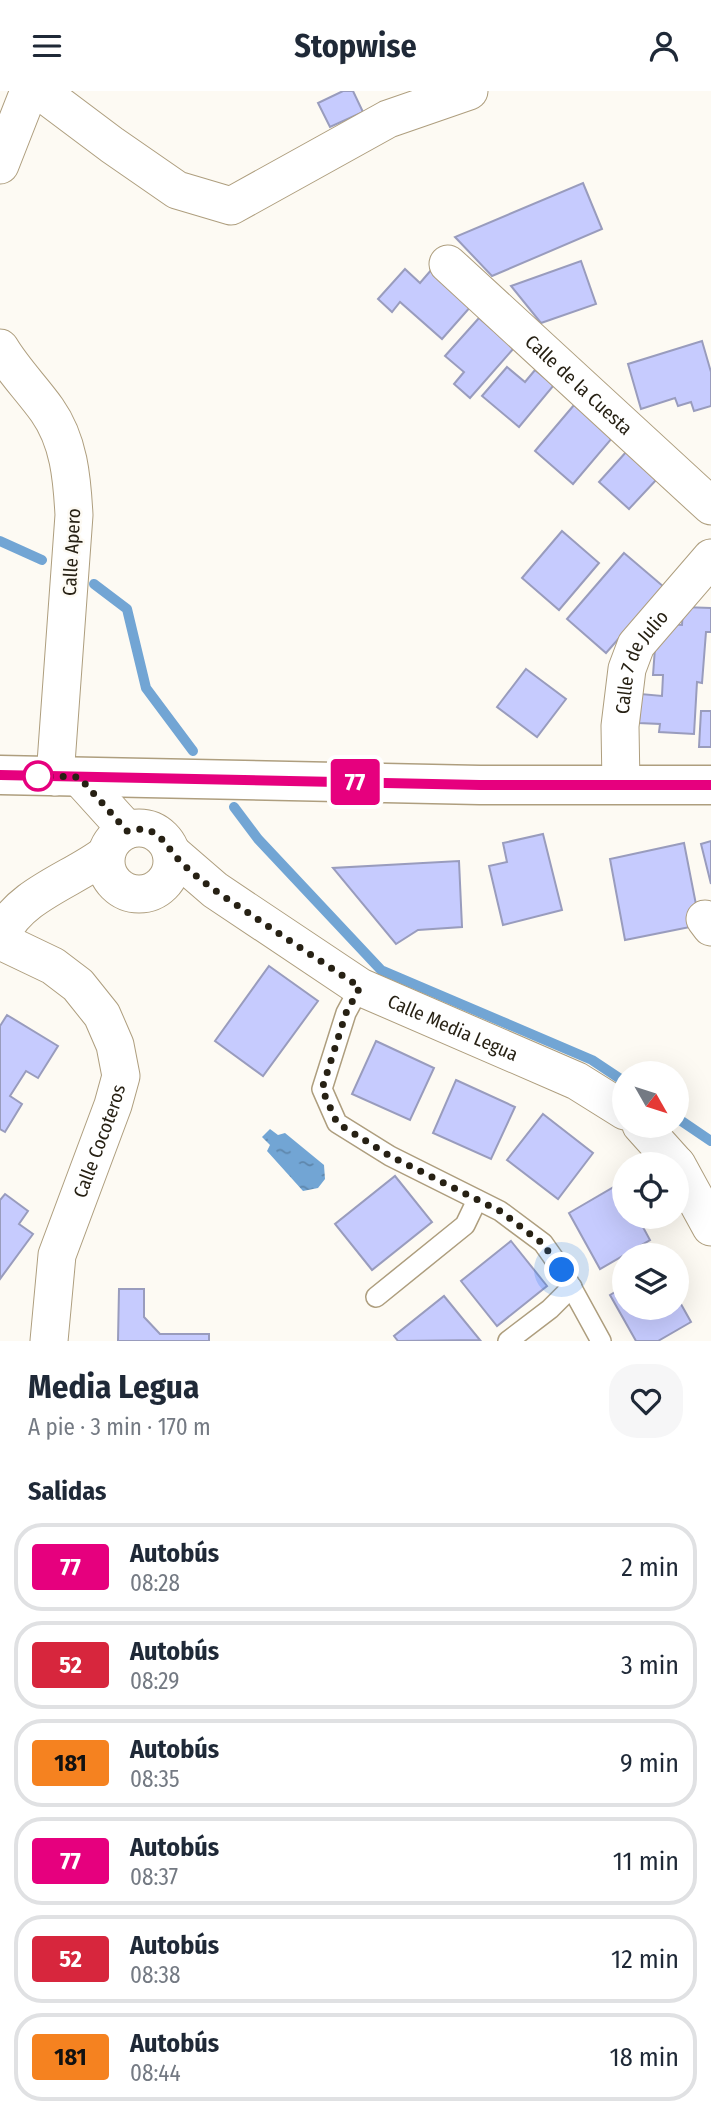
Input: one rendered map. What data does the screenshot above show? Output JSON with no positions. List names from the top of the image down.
{
  "streets": {
    "street": [
      "Calle de la Cuesta",
      "Calle Apero",
      "Calle 7 de Julio",
      "Calle Media Legua",
      "Calle Cocoteros"
    ]
  },
  "crossings": [
    ["Calle Media Legua", "Calle Cocoteros"]
  ],
  "lines": ["bus line 77"],
  "north": "bottom right",
  "page": {
    "header": "Stopwise",
    "on_map": "77",
    "heading": [
      ["Media Legua", "A pie · 3 min · 170 m"],
      "Salidas"
    ],
    "list": [
      {
        "mark": "77",
        "name": "Autobús",
        "note": "08:28",
        "value": "2 min"
      },
      {
        "mark": "52",
        "name": "Autobús",
        "note": "08:29",
        "value": "3 min"
      },
      {
        "mark": "181",
        "name": "Autobús",
        "note": "08:35",
        "value": "9 min"
      },
      {
        "mark": "77",
        "name": "Autobús",
        "note": "08:37",
        "value": "11 min"
      },
      {
        "mark": "52",
        "name": "Autobús",
        "note": "08:38",
        "value": "12 min"
      },
      {
        "mark": "181",
        "name": "Autobús",
        "note": "08:44",
        "value": "18 min"
      }
    ]
  }
}
